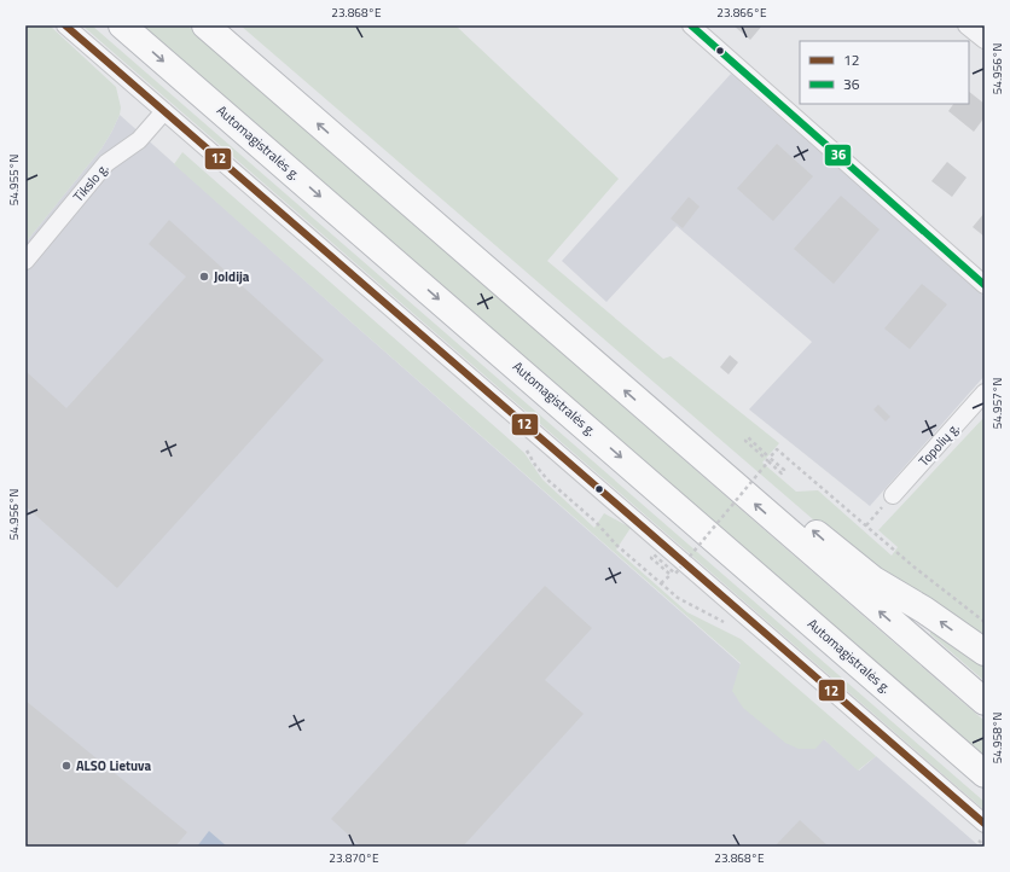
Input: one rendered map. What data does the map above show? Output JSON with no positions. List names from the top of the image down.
{
  "streets": {
    "highway": ["Automagistralės g."],
    "street": ["Tikslo g.", "Topolių g."]
  },
  "places": ["Joldija", "ALSO Lietuva"],
  "lines": ["transit line 12", "transit line 36"],
  "legend": ["12", "36"],
  "coordinates": [
    "23.868°E",
    "23.866°E",
    "54.956°N",
    "54.955°N",
    "54.957°N",
    "54.958°N",
    "23.870°E"
  ]
}
